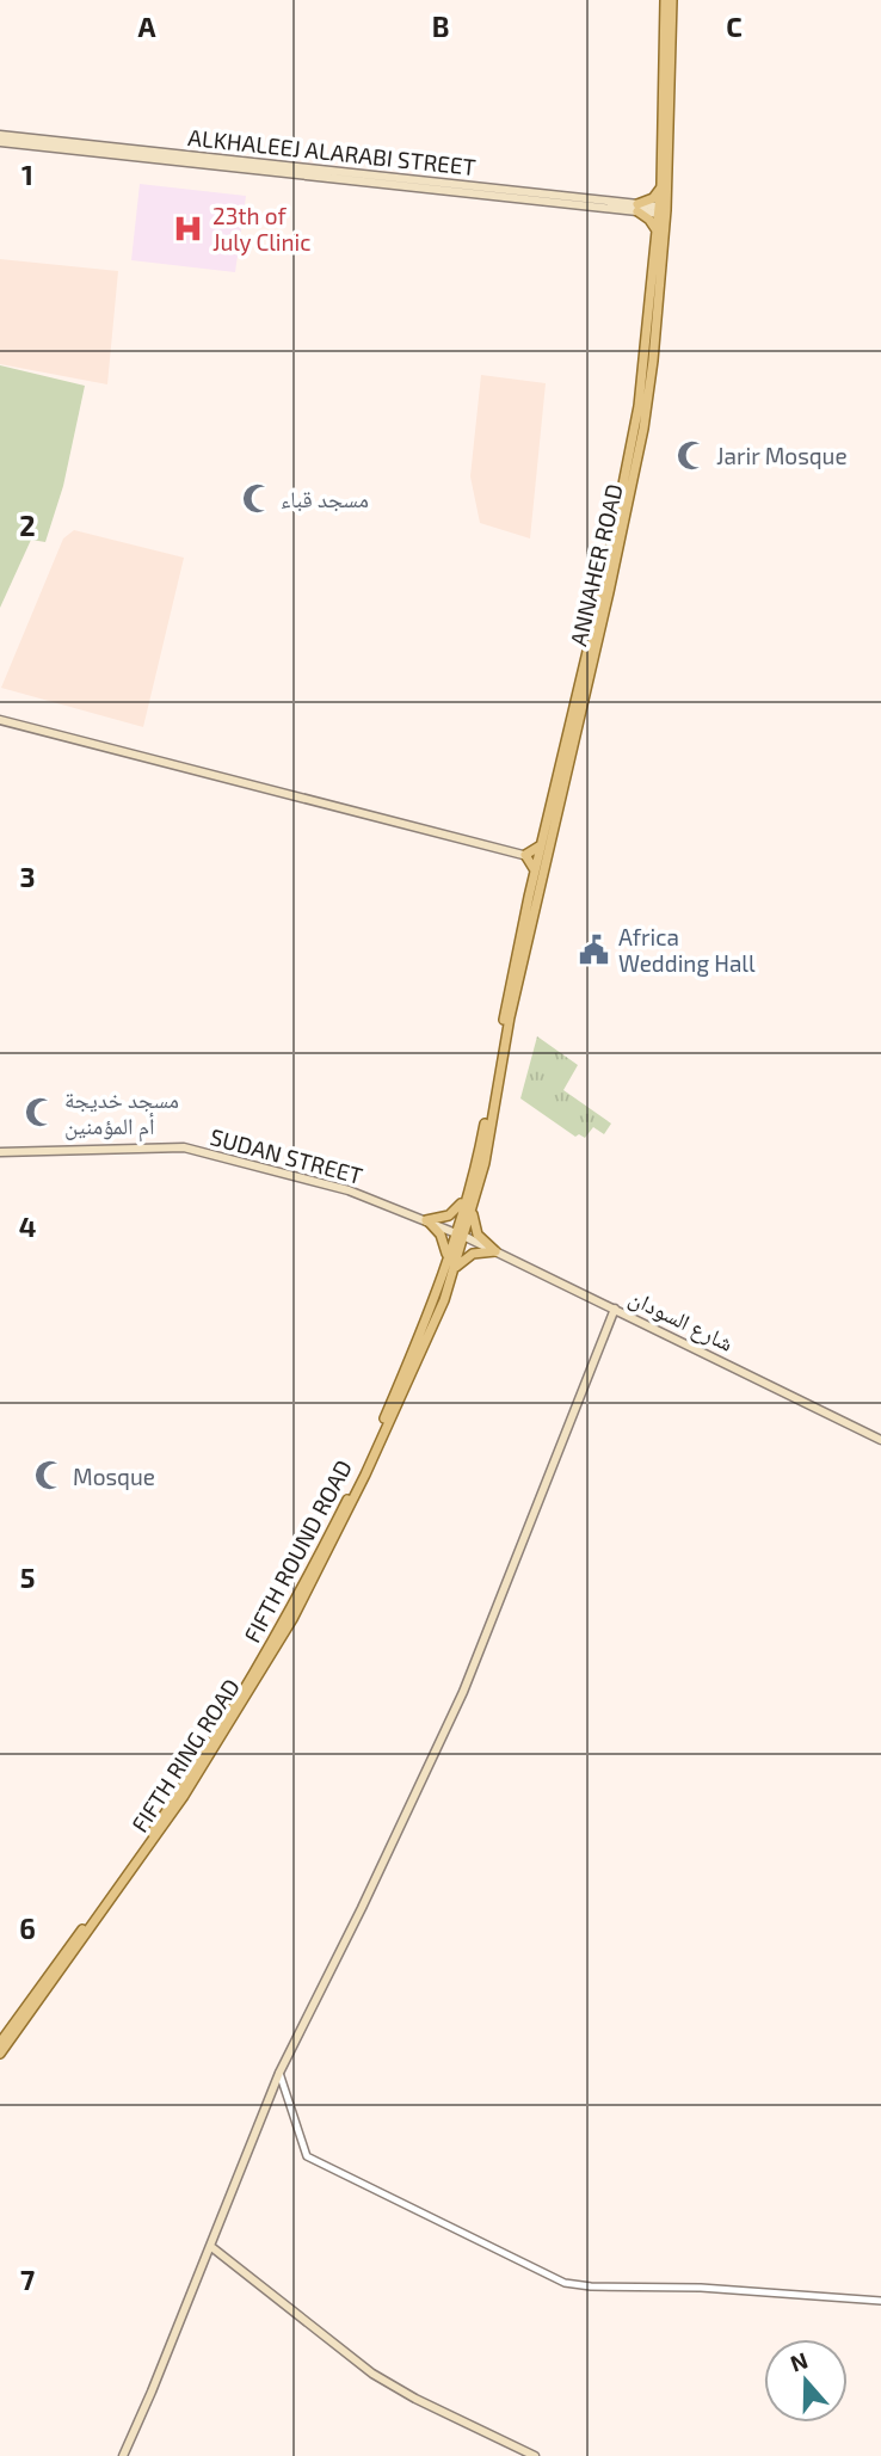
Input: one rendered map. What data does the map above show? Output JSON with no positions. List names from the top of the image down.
{
  "streets": {
    "main road": [
      "ALKHALEEJ ALARABI STREET",
      "ANNAHER ROAD",
      "SUDAN STREET",
      "شارع السودان",
      "FIFTH RING ROAD"
    ]
  },
  "crossings": [
    ["ALKHALEEJ ALARABI STREET", "ANNAHER ROAD"],
    ["ANNAHER ROAD", "FIFTH RING ROAD"],
    ["SUDAN STREET", "شارع السودان"],
    ["SUDAN STREET", "FIFTH RING ROAD"],
    ["شارع السودان", "FIFTH RING ROAD"]
  ],
  "places": {
    "hospital": ["23th of July Clinic"],
    "mosque": [
      "Jarir Mosque",
      "مسجد قباء",
      "مسجد خديجة أم المؤمنين",
      "Mosque"
    ],
    "public building": ["Africa Wedding Hall"]
  },
  "north": "top",
  "grid": {
    "columns": ["A", "B", "C"],
    "rows": [
      "1",
      "2",
      "3",
      "4",
      "5",
      "6",
      "7"
    ]
  }
}
